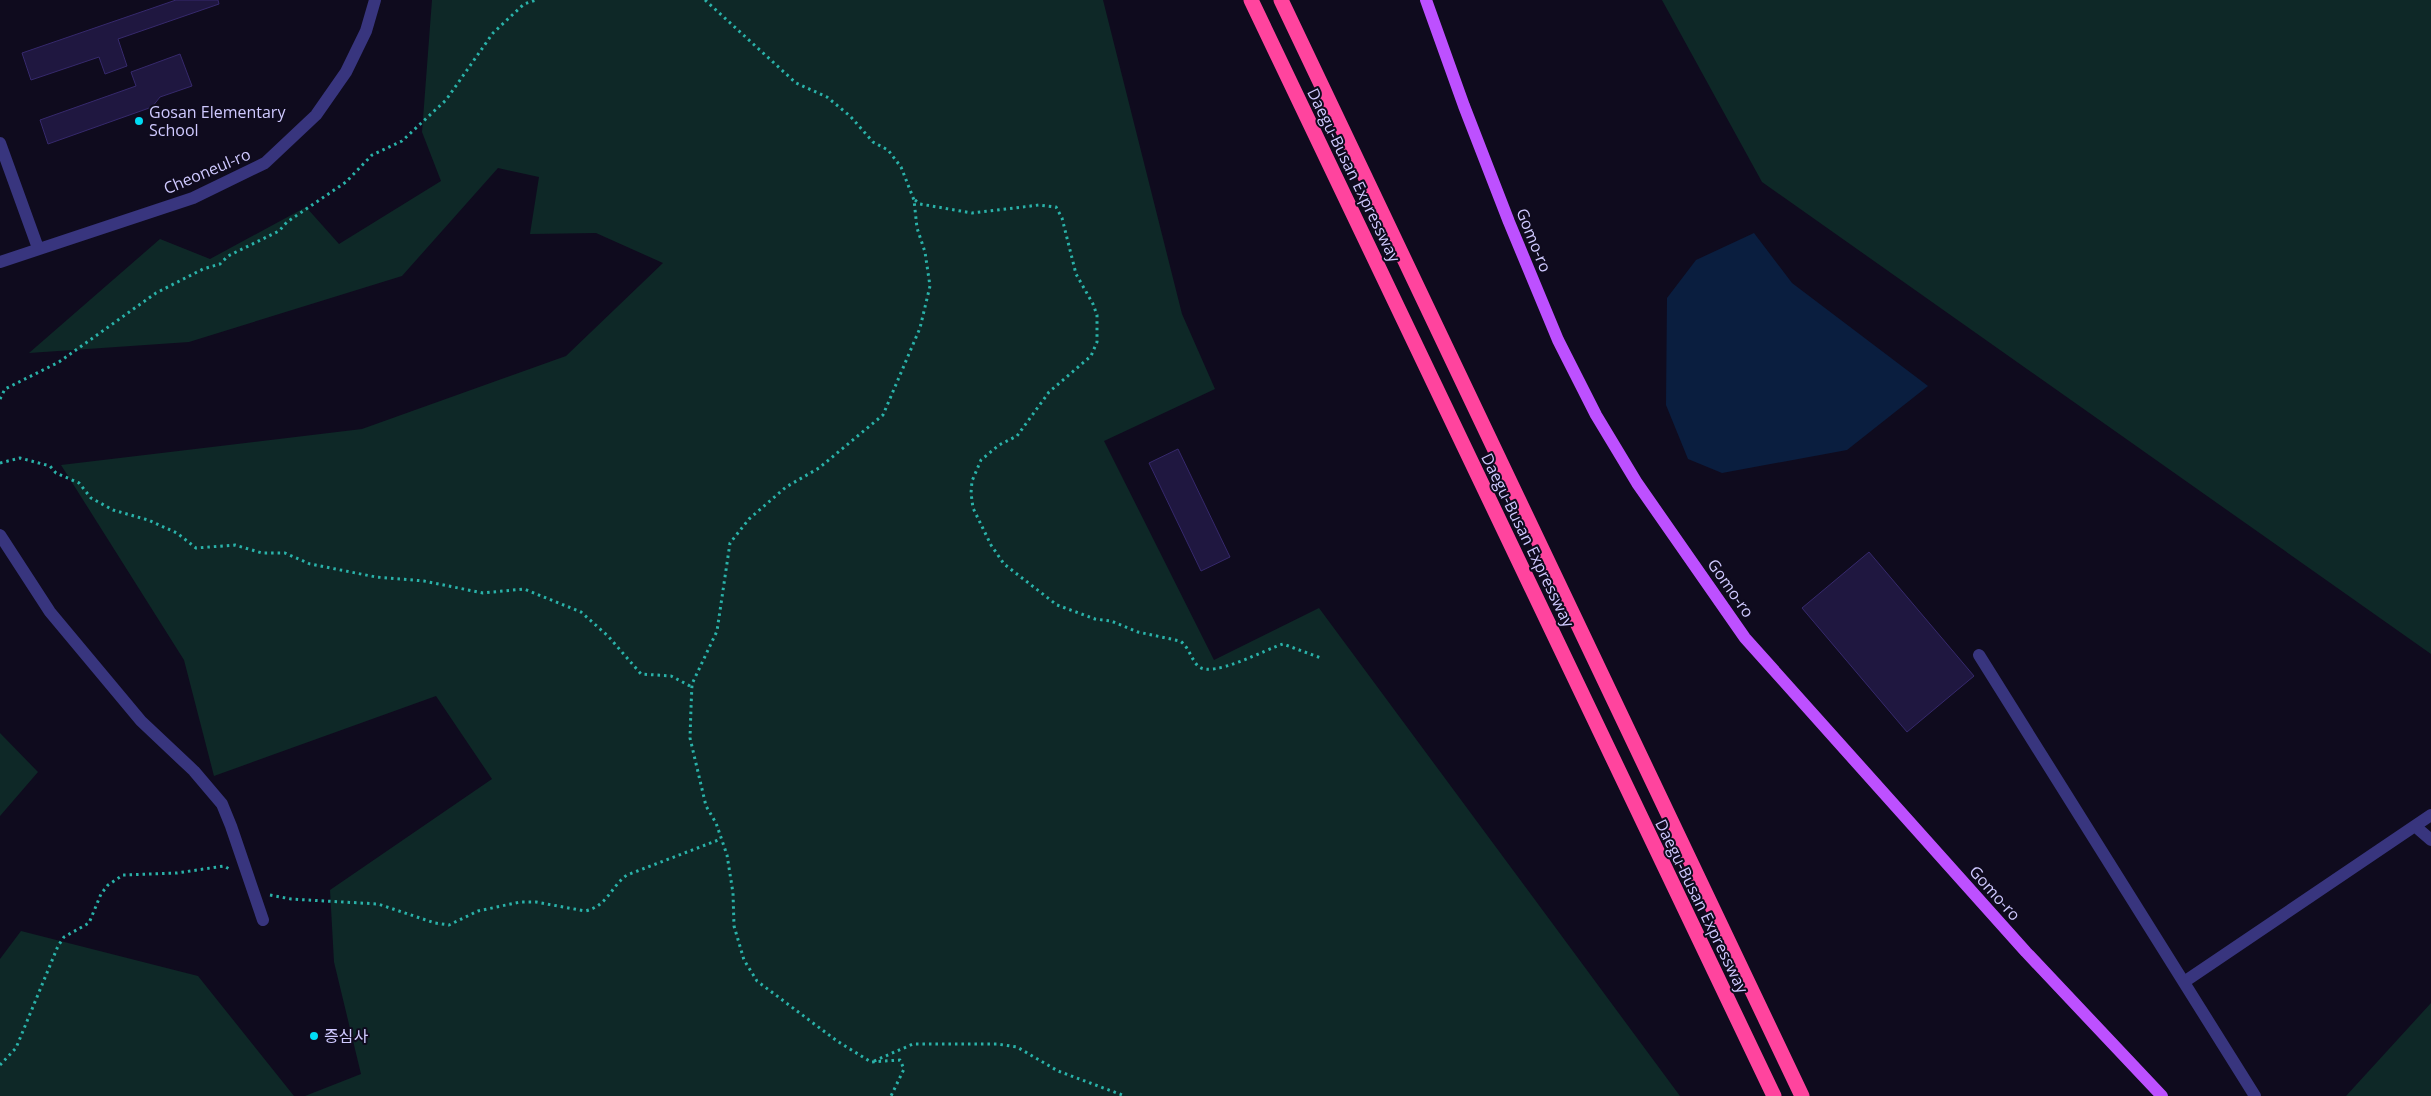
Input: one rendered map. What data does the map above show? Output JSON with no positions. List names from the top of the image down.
{
  "streets": {
    "highway": ["Daegu-Busan Expressway"],
    "main road": ["Gomo-ro"],
    "street": ["Cheoneul-ro"]
  },
  "places": ["Gosan Elementary School", "증심사"]
}
